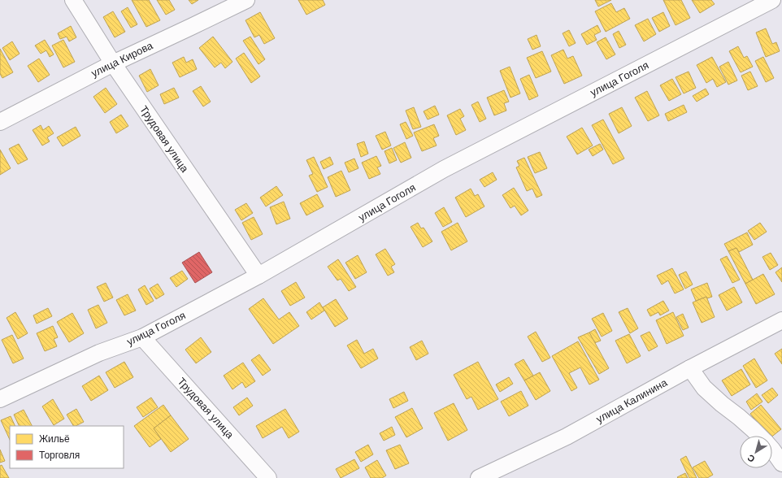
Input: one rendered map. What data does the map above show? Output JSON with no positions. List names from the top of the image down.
{
  "streets": {
    "street": [
      "улица Кирова",
      "улица Гоголя",
      "Трудовая улица",
      "улица Калинина"
    ]
  },
  "crossings": [
    ["улица Кирова", "Трудовая улица"],
    ["улица Гоголя", "Трудовая улица"]
  ],
  "legend": ["Жильё", "Торговля"],
  "north": "bottom left"
}
